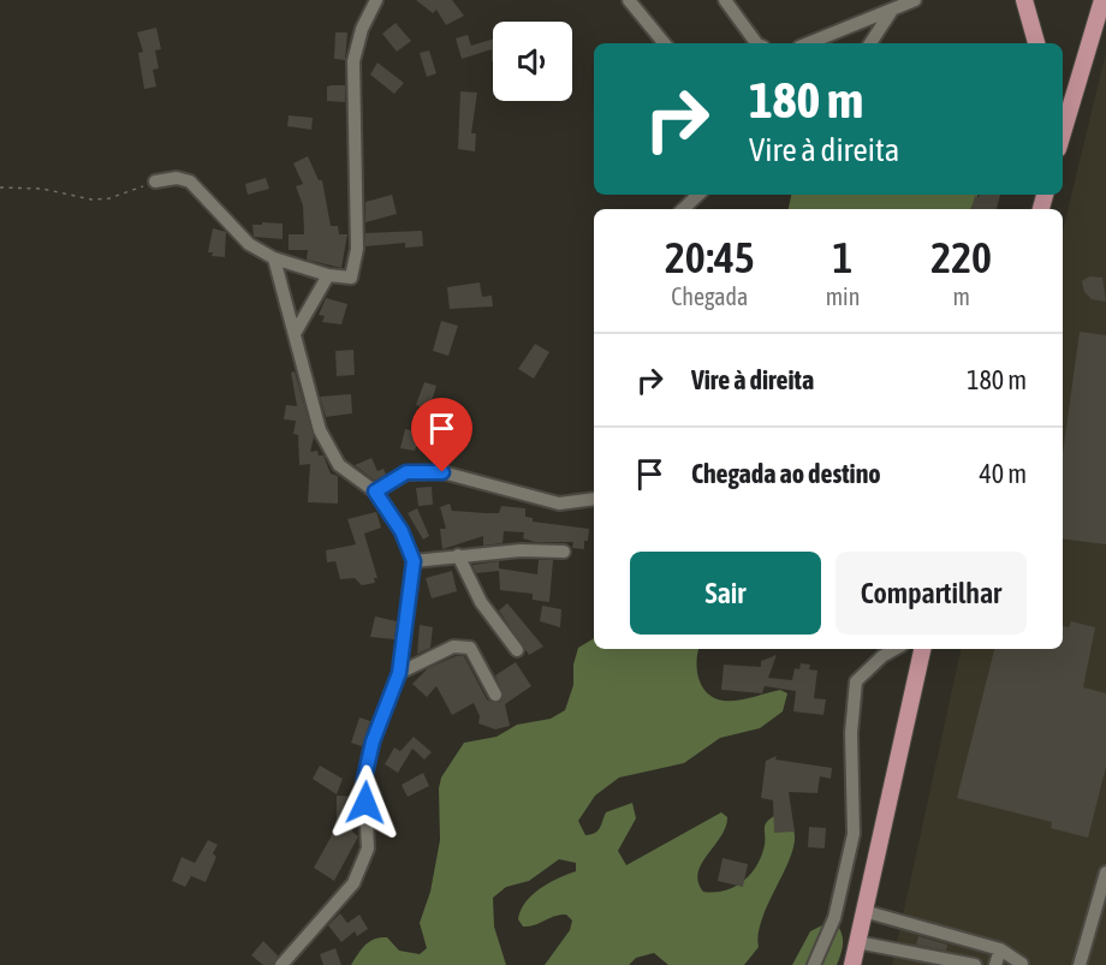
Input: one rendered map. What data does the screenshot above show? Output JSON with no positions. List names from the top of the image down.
{
  "page": {
    "turn": ["180 m", "Vire à direita"],
    "eta": [
      "20:45",
      "Chegada",
      "1",
      "min",
      "220",
      "m"
    ],
    "list": [
      {
        "name": "Vire à direita",
        "value": "180 m"
      },
      {
        "name": "Chegada ao destino",
        "value": "40 m"
      }
    ],
    "buttons": ["Sair", "Compartilhar"]
  }
}
